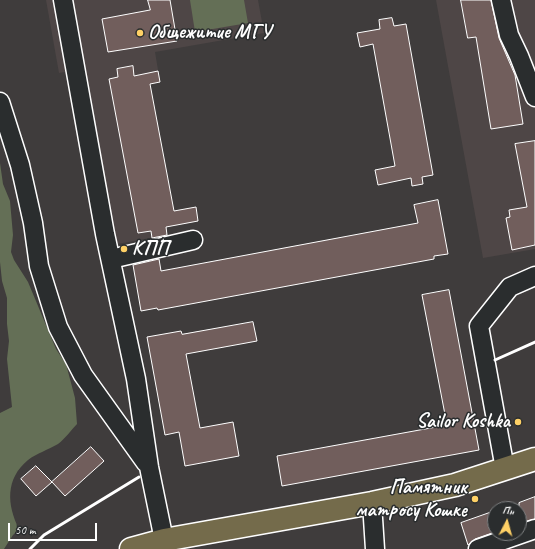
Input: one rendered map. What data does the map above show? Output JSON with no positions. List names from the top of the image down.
{
  "places": [
    "Общежитие МГУ",
    "КПП",
    "Sailor Koshka",
    "Памятник матросу Кошке"
  ],
  "scale_bar": "50 m",
  "north": "top"
}
